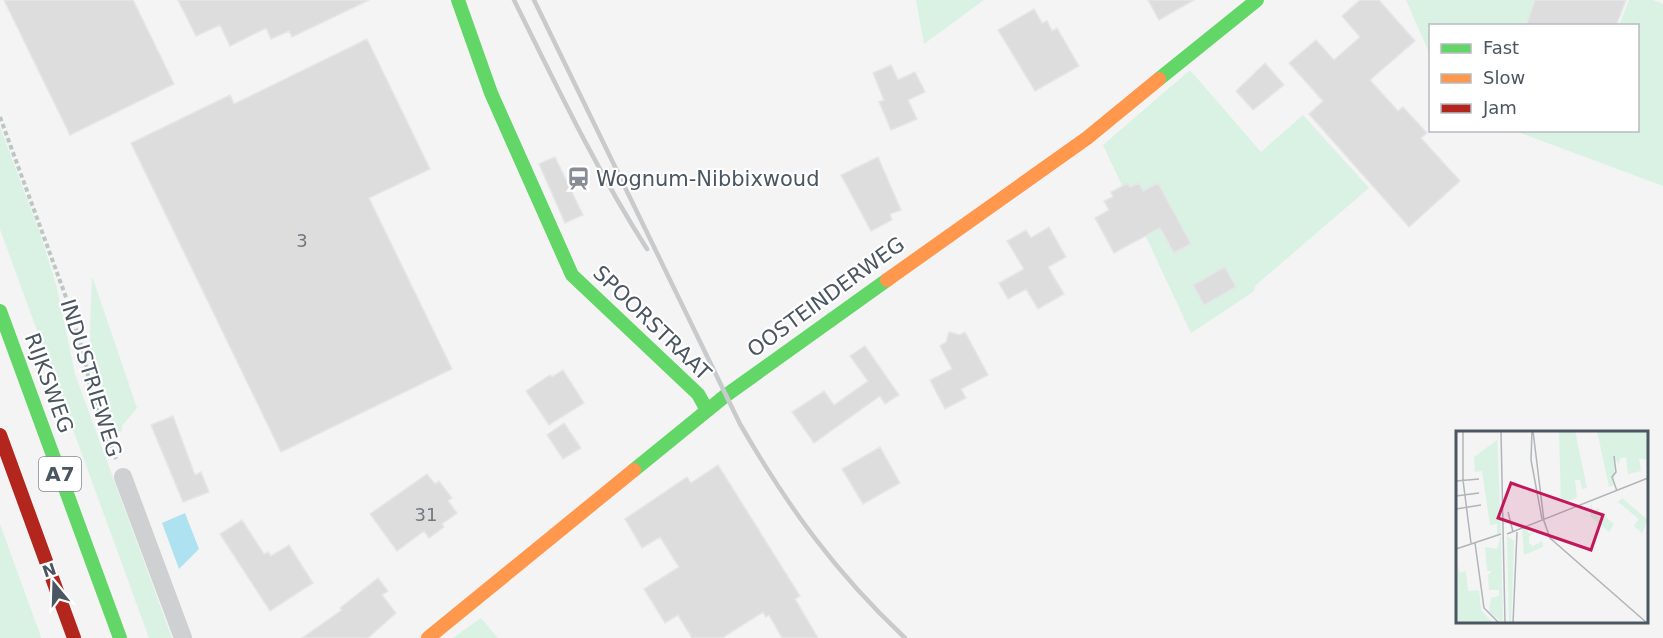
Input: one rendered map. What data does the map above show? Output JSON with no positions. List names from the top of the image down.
{
  "streets": {
    "main road": [
      "OOSTEINDERWEG",
      "SPOORSTRAAT",
      "RIJKSWEG",
      "A7"
    ],
    "street": ["INDUSTRIEWEG"]
  },
  "crossings": [
    ["OOSTEINDERWEG", "SPOORSTRAAT"]
  ],
  "places": {
    "station": ["Wognum-Nibbixwoud"]
  },
  "house_numbers": ["3", "31"],
  "legend": ["Fast", "Slow", "Jam"],
  "north": "top"
}
